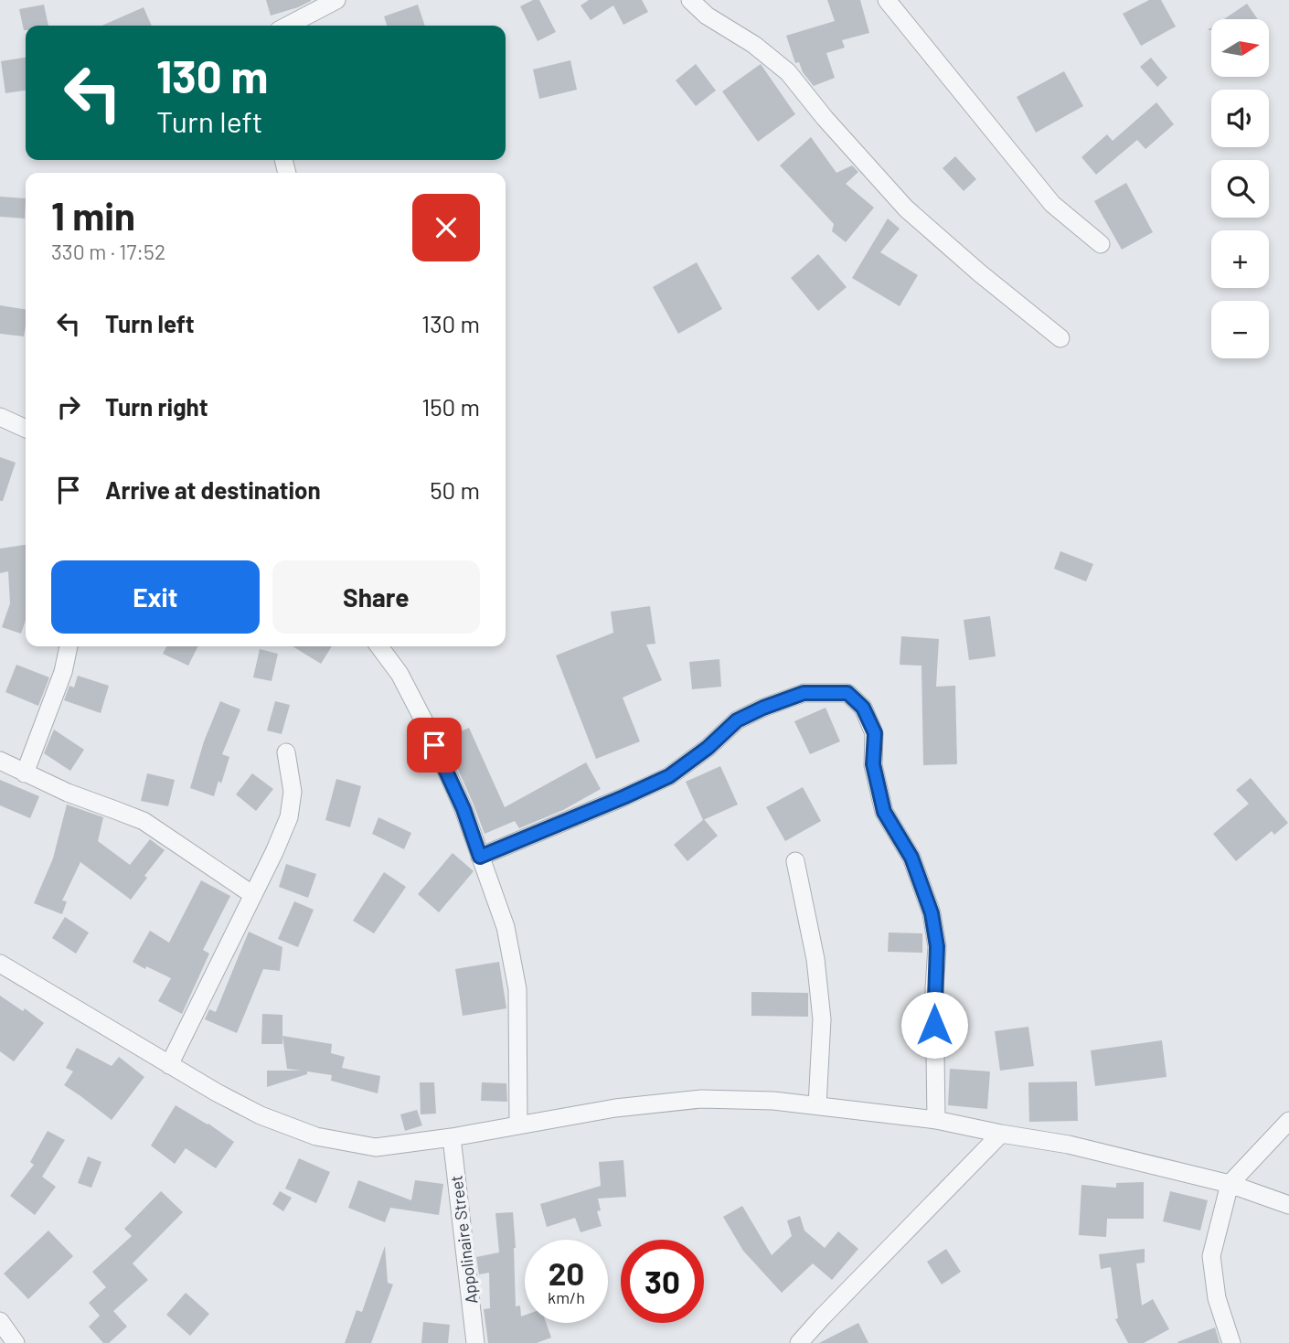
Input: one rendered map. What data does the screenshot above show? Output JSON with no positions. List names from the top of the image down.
{
  "streets": {
    "street": ["Appolinaire Street"]
  },
  "north": "right",
  "page": {
    "map_buttons": ["+", "−"],
    "turn": ["130 m", "Turn left"],
    "heading": ["1 min", "330 m · 17:52"],
    "list": [
      {
        "name": "Turn left",
        "value": "130 m"
      },
      {
        "name": "Turn right",
        "value": "150 m"
      },
      {
        "name": "Arrive at destination",
        "value": "50 m"
      }
    ],
    "buttons": ["Exit", "Share"],
    "speed": "20 km/h",
    "limit": "30"
  }
}
